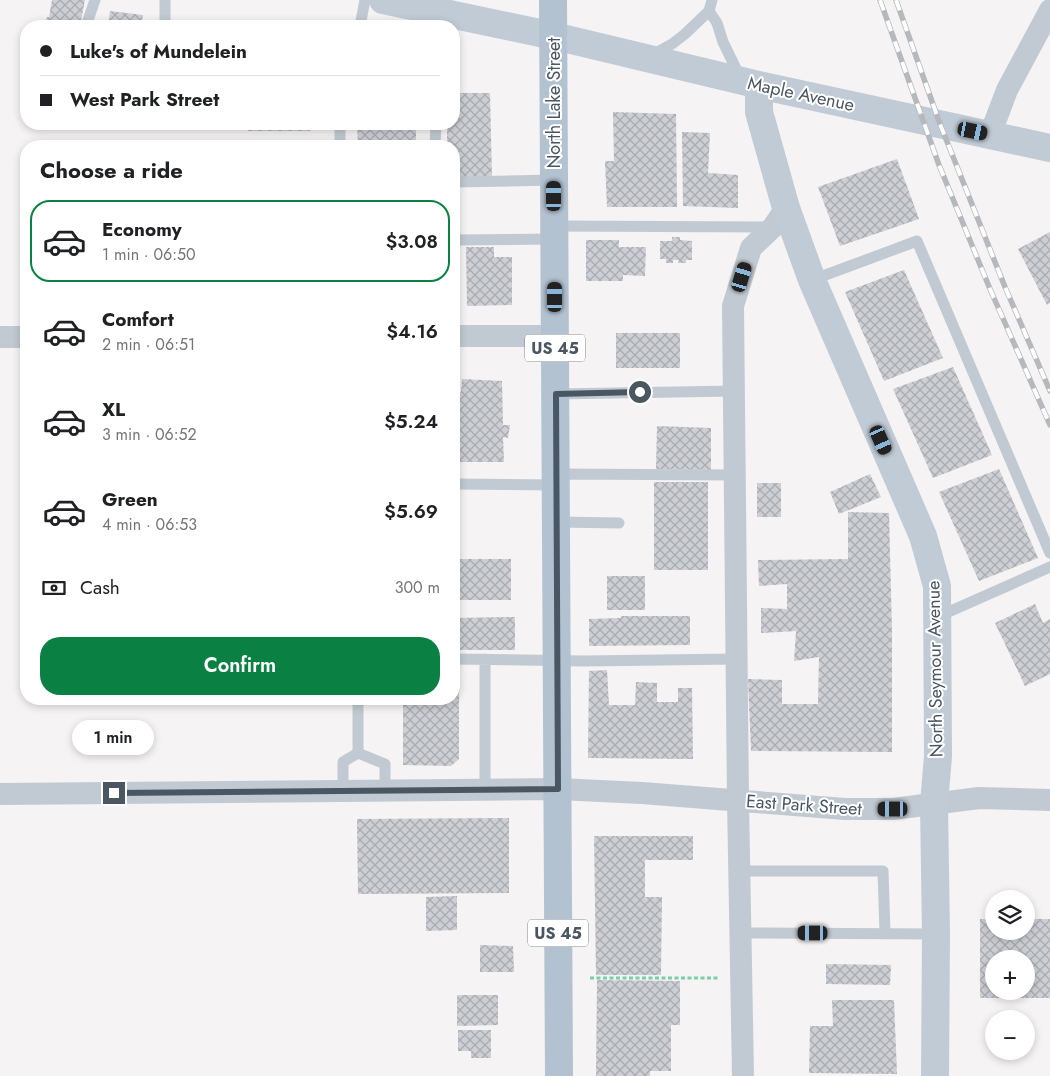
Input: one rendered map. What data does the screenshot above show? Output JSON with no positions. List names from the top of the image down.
{
  "streets": {
    "main road": ["North Lake Street", "US 45"],
    "street": ["Maple Avenue", "North Seymour Avenue", "East Park Street"]
  },
  "crossings": [
    ["Maple Avenue", "North Lake Street"],
    ["Maple Avenue", "North Seymour Avenue"],
    ["North Lake Street", "East Park Street"],
    ["North Seymour Avenue", "East Park Street"]
  ],
  "page": {
    "banner": ["Luke's of Mundelein", "West Park Street"],
    "heading": "Choose a ride",
    "list": [
      {
        "name": "Economy",
        "note": "1 min · 06:50",
        "value": "$3.08"
      },
      {
        "name": "Comfort",
        "note": "2 min · 06:51",
        "value": "$4.16"
      },
      {
        "name": "XL",
        "note": "3 min · 06:52",
        "value": "$5.24"
      },
      {
        "name": "Green",
        "note": "4 min · 06:53",
        "value": "$5.69"
      }
    ],
    "pay": ["Cash", "300 m"],
    "buttons": "Confirm",
    "bubble": "1 min",
    "map_buttons": ["+", "−"]
  }
}
